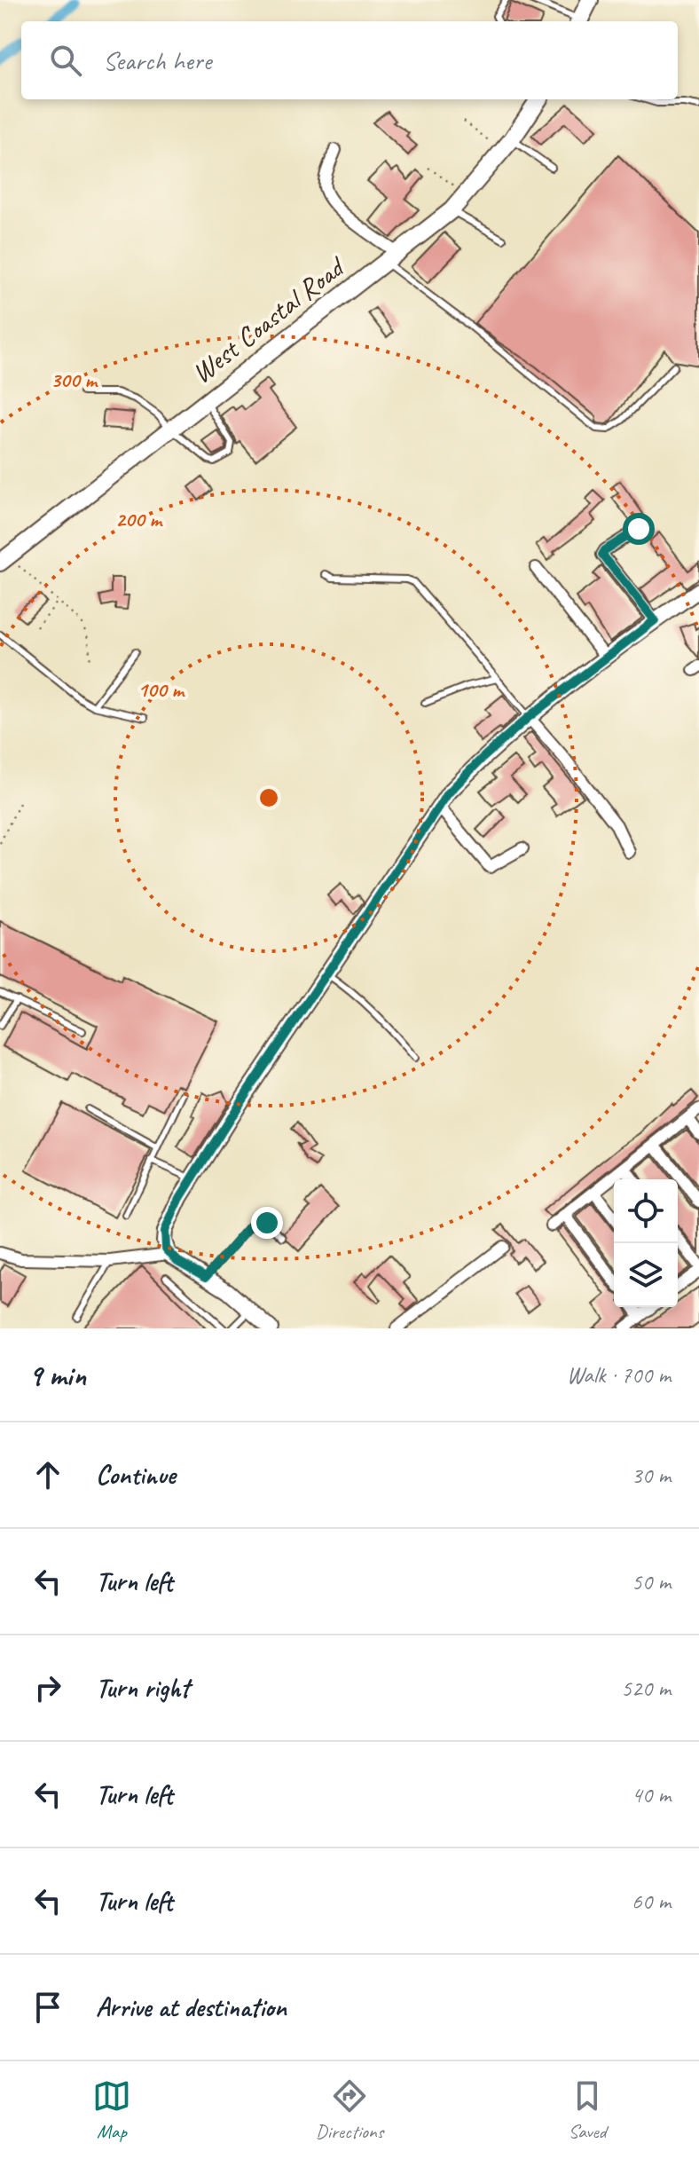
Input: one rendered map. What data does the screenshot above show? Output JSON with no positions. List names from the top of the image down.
{
  "streets": {
    "main road": ["West Coastal Road"]
  },
  "page": {
    "search": "Search here",
    "heading": ["9 min", "Walk · 700 m"],
    "list": [
      ["Continue", "30 m"],
      ["Turn left", "50 m"],
      ["Turn right", "520 m"],
      ["Turn left", "40 m"],
      ["Turn left", "60 m"],
      "Arrive at destination"
    ],
    "nav": ["Map", "Directions", "Saved"]
  },
  "rings": ["300 m", "200 m", "100 m"]
}
